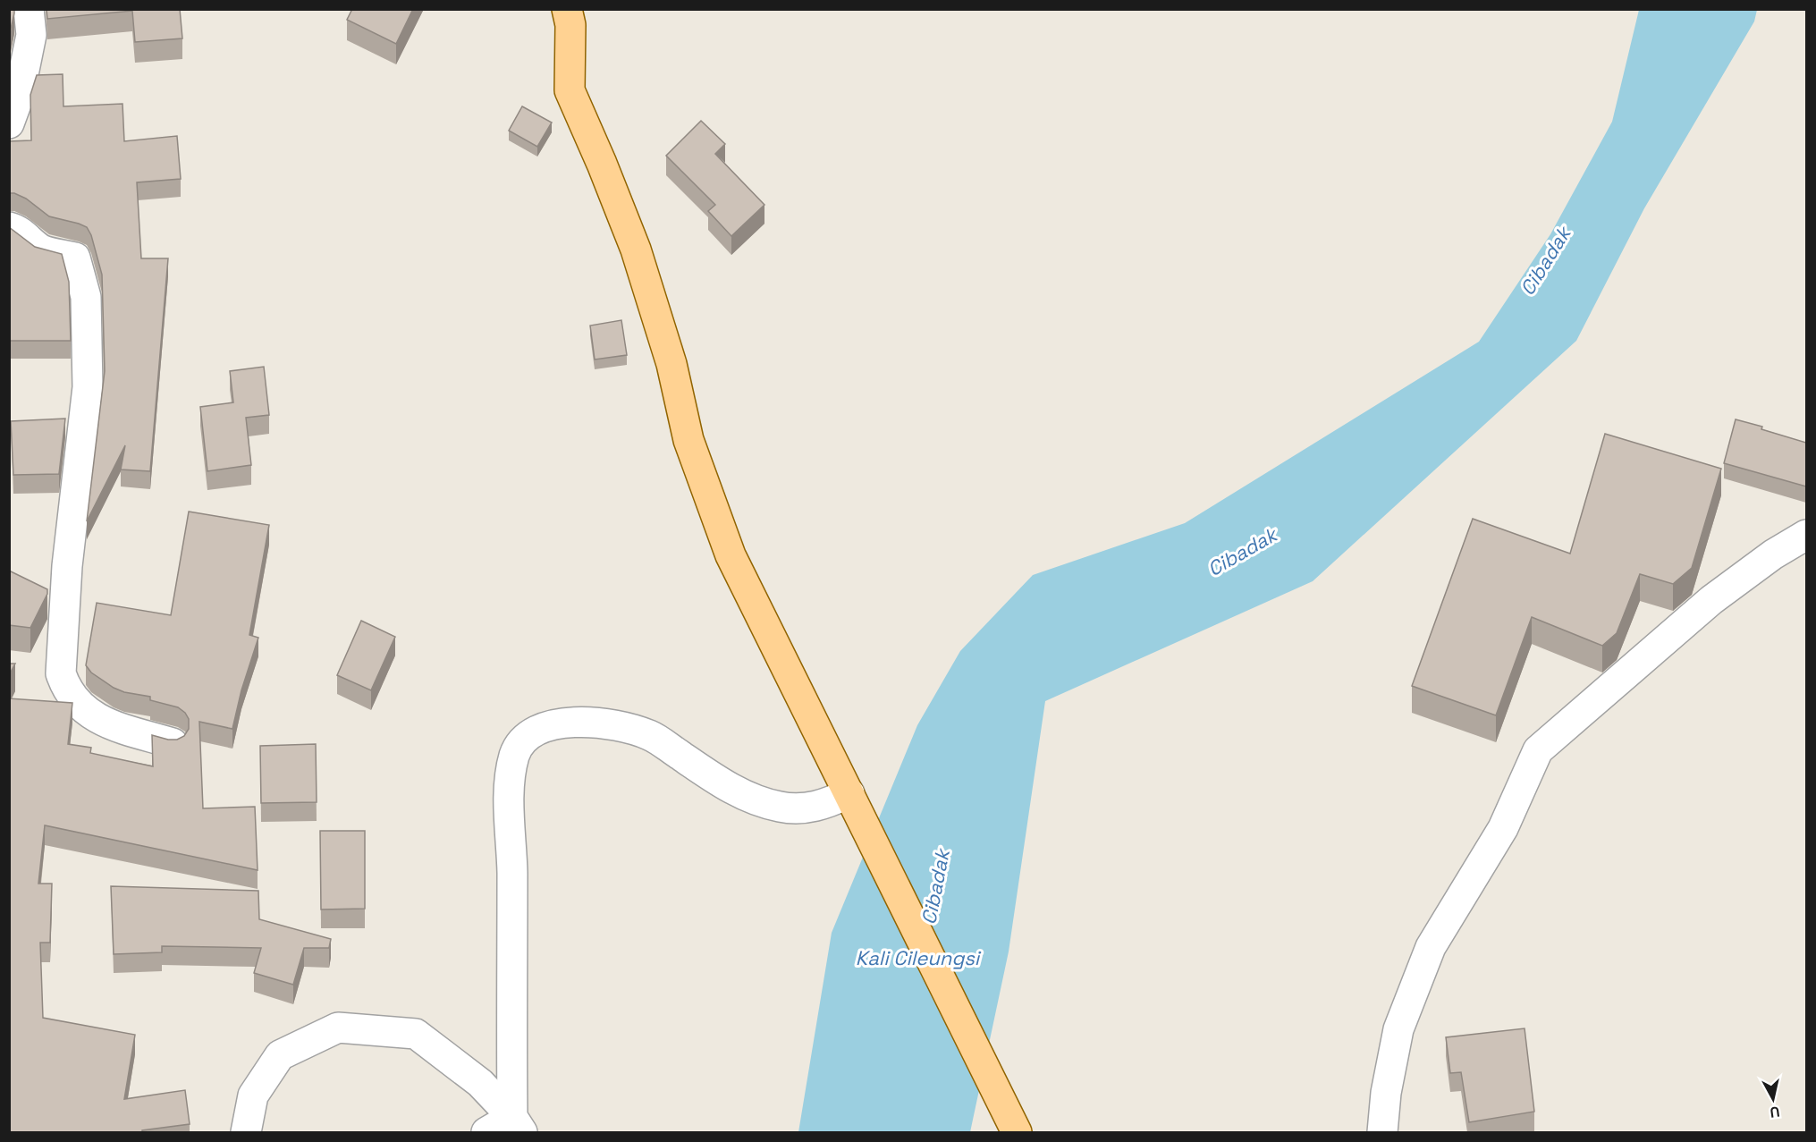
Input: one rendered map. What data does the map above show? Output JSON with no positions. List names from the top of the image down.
{
  "water": ["Cibadak", "Kali Cileungsi"],
  "north": "bottom"
}
